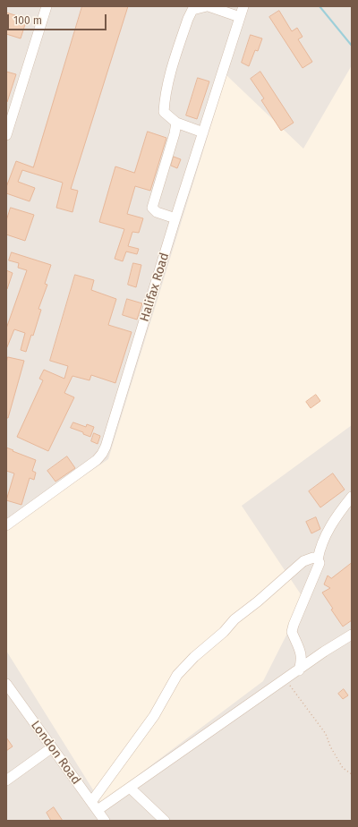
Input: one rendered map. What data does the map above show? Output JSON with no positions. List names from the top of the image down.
{
  "streets": {
    "street": ["Halifax Road", "London Road"]
  },
  "scale_bar": "100 m"
}
